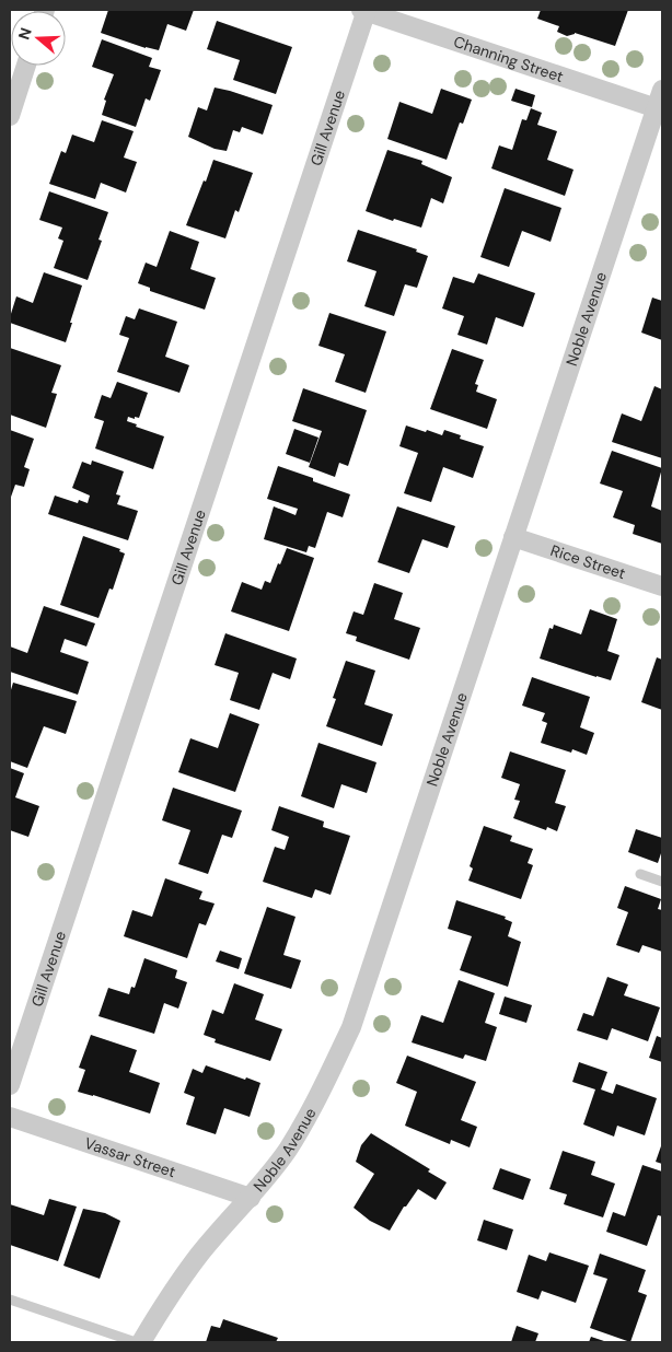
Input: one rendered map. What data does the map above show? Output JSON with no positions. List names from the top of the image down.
{
  "streets": {
    "street": [
      "Channing Street",
      "Gill Avenue",
      "Noble Avenue",
      "Rice Street",
      "Vassar Street"
    ]
  },
  "crossings": [
    ["Channing Street", "Gill Avenue"],
    ["Channing Street", "Noble Avenue"],
    ["Noble Avenue", "Rice Street"],
    ["Noble Avenue", "Vassar Street"]
  ],
  "north": "left"
}
